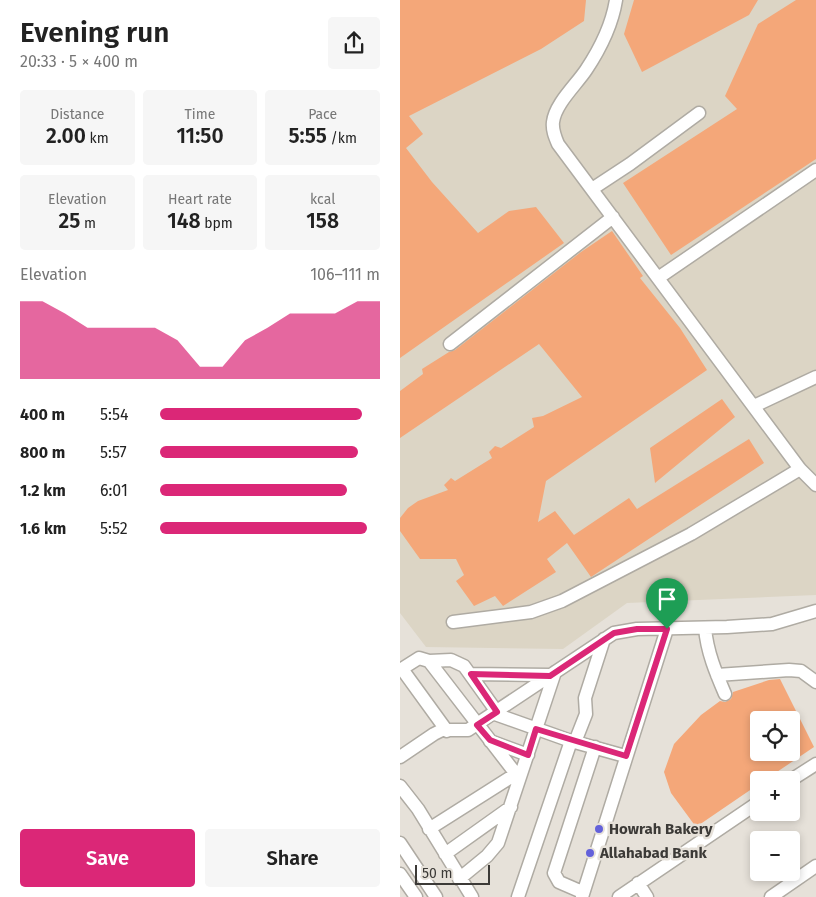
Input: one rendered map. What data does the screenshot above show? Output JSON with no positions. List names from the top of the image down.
{
  "places": ["Howrah Bakery", "Allahabad Bank"],
  "scale_bar": "50 m",
  "page": {
    "heading": ["Evening run", "20:33 · 5 × 400 m"],
    "stats": [
      ["Distance", "2.00 km"],
      ["Time", "11:50"],
      ["Pace", "5:55 /km"],
      ["Elevation", "25 m"],
      ["Heart rate", "148 bpm"],
      ["kcal", "158"]
    ],
    "chart": ["Elevation", "106–111 m"],
    "list": [
      {
        "name": "400 m",
        "note": "5:54"
      },
      {
        "name": "800 m",
        "note": "5:57"
      },
      {
        "name": "1.2 km",
        "note": "6:01"
      },
      {
        "name": "1.6 km",
        "note": "5:52"
      }
    ],
    "map_buttons": ["+", "−"],
    "buttons": ["Save", "Share"],
    "scale": "50 m"
  }
}
